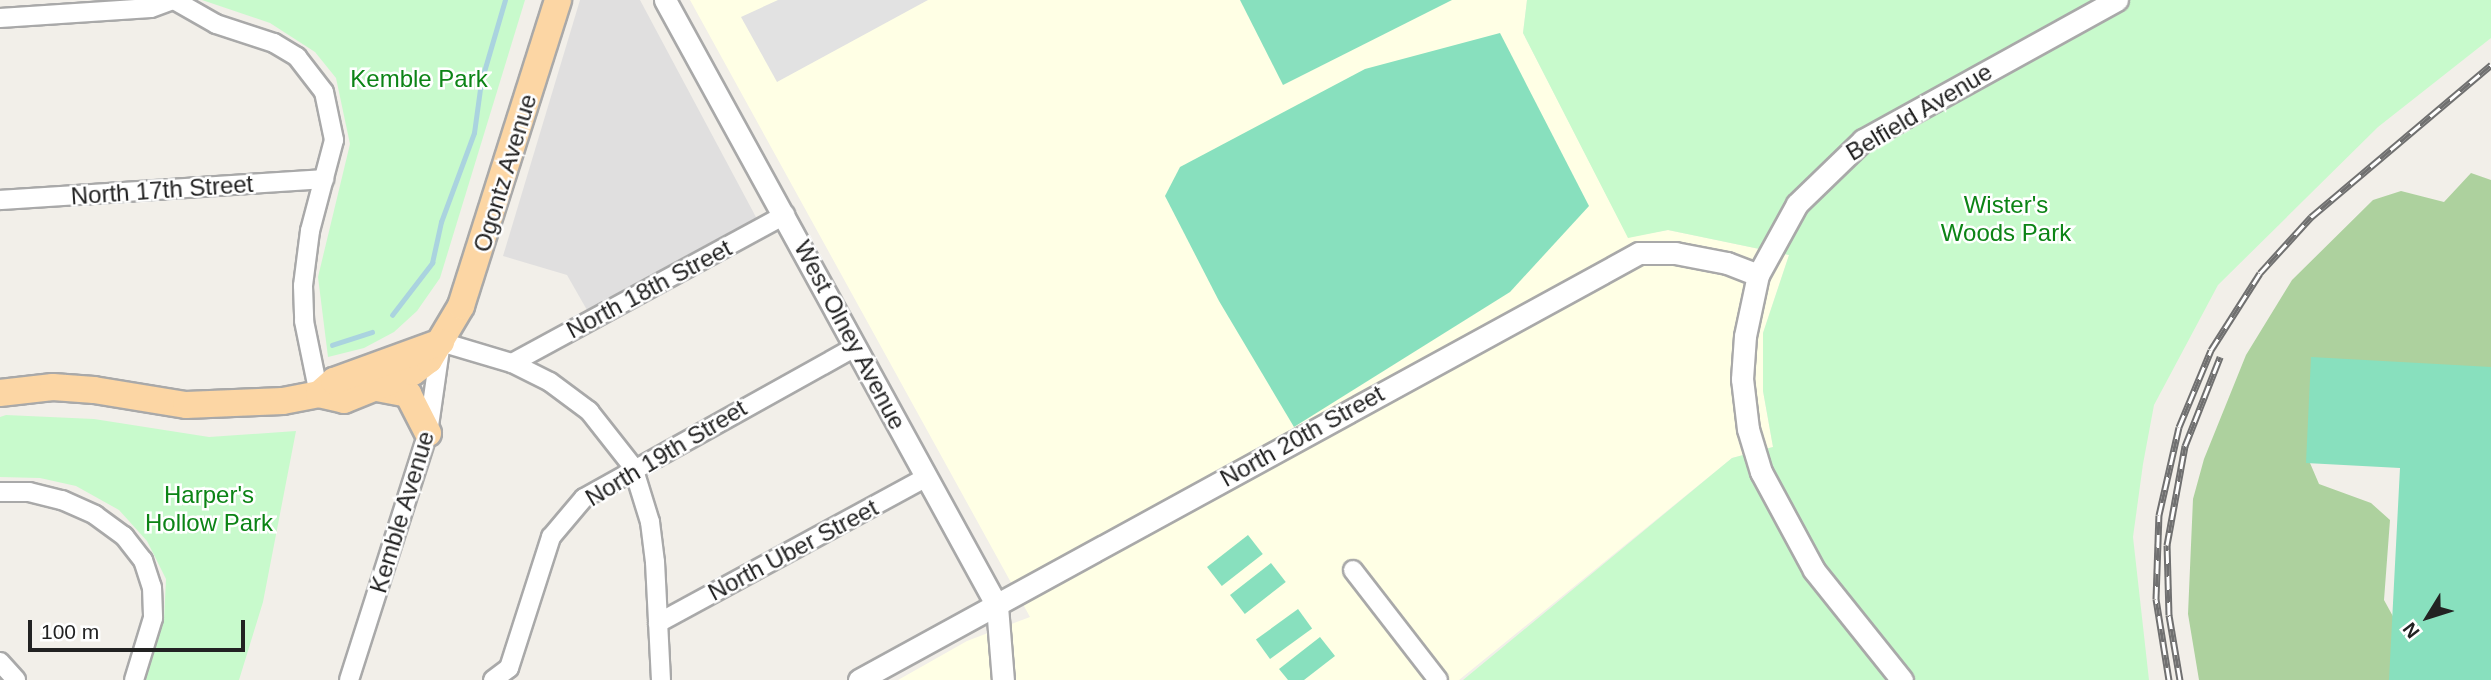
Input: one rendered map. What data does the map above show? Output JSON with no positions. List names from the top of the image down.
{
  "streets": {
    "main road": ["Ogontz Avenue"],
    "street": [
      "Belfield Avenue",
      "North 17th Street",
      "North 18th Street",
      "West Olney Avenue",
      "North 20th Street",
      "North 19th Street",
      "Kemble Avenue",
      "North Uber Street"
    ]
  },
  "crossings": [
    ["Belfield Avenue", "North 20th Street"],
    ["Ogontz Avenue", "Kemble Avenue"],
    ["North 18th Street", "West Olney Avenue"],
    ["West Olney Avenue", "North 20th Street"],
    ["West Olney Avenue", "North 19th Street"],
    ["West Olney Avenue", "North Uber Street"]
  ],
  "parks": ["Kemble Park", "Wister's Woods Park", "Harper's Hollow Park"],
  "scale_bar": "100 m",
  "north": "bottom left"
}
